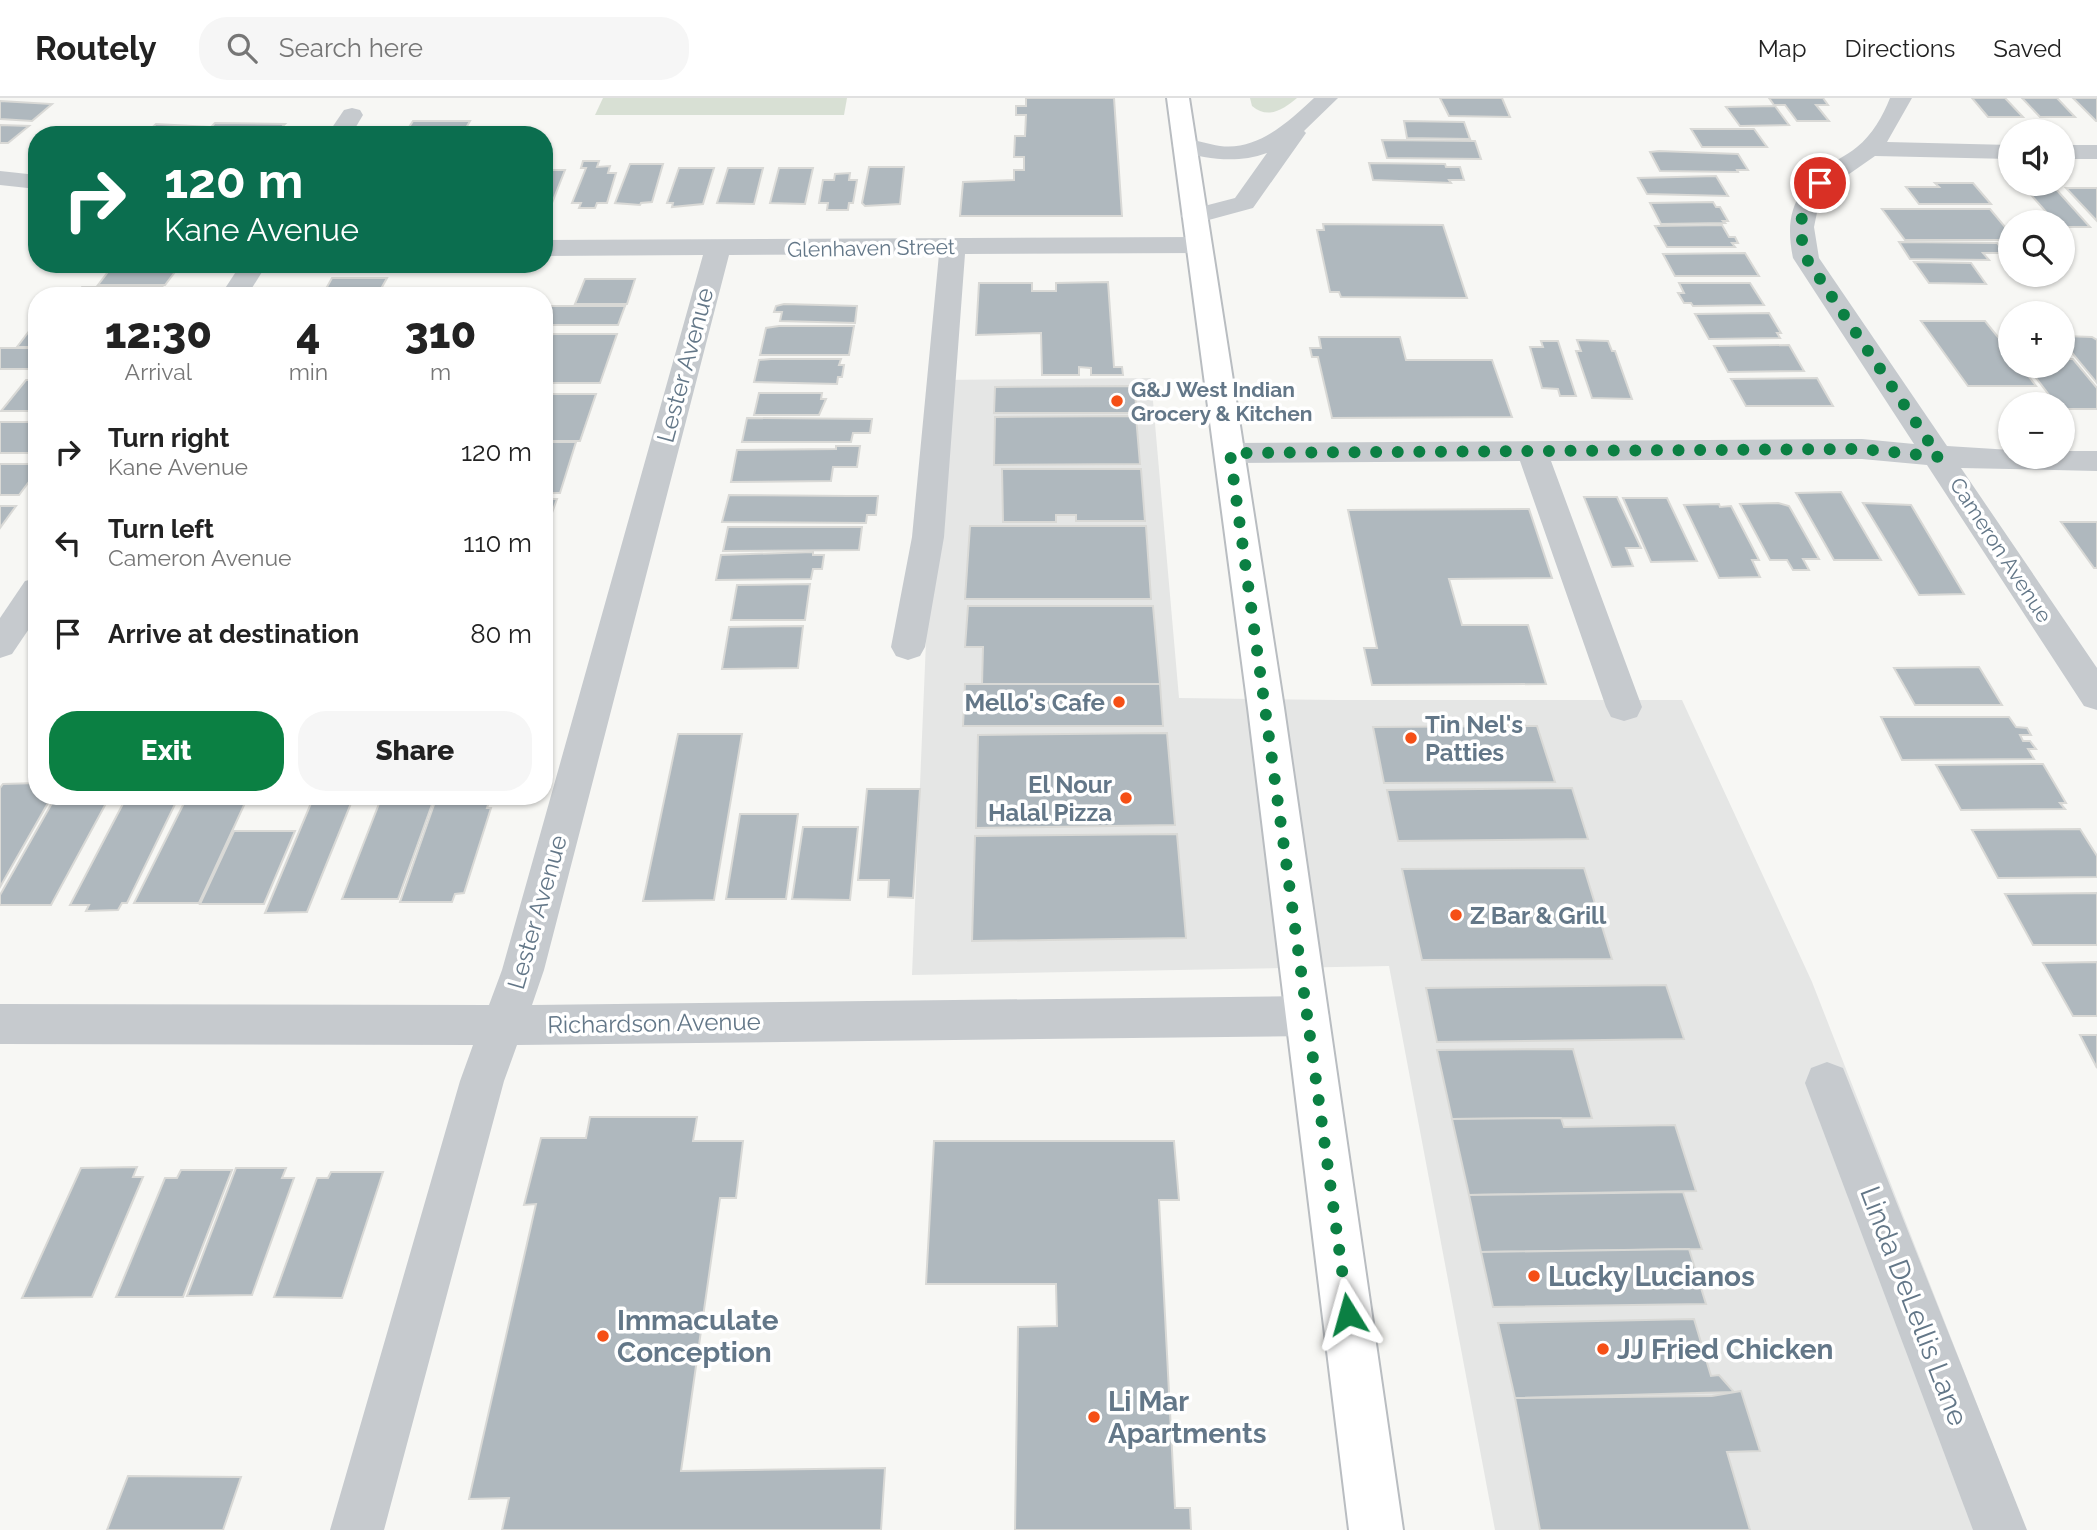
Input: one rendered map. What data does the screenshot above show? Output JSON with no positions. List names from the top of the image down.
{
  "streets": {
    "street": [
      "Glenhaven Street",
      "Lester Avenue",
      "Cameron Avenue",
      "Richardson Avenue",
      "Linda DeLellis Lane"
    ]
  },
  "crossings": [
    ["Glenhaven Street", "Lester Avenue"],
    ["Lester Avenue", "Richardson Avenue"]
  ],
  "places": [
    "G&J West Indian Grocery & Kitchen",
    "Mello's Cafe",
    "Tin Nel's Patties",
    "El Nour Halal Pizza",
    "Z Bar & Grill",
    "Lucky Lucianos",
    "Immaculate Conception",
    "JJ Fried Chicken",
    "Li Mar Apartments"
  ],
  "page": {
    "header": "Routely",
    "search": "Search here",
    "nav": ["Map", "Directions", "Saved"],
    "map_buttons": ["+", "−"],
    "turn": ["120 m", "Kane Avenue"],
    "eta": [
      "12:30",
      "Arrival",
      "4",
      "min",
      "310",
      "m"
    ],
    "list": [
      {
        "name": "Turn right",
        "note": "Kane Avenue",
        "value": "120 m"
      },
      {
        "name": "Turn left",
        "note": "Cameron Avenue",
        "value": "110 m"
      },
      {
        "name": "Arrive at destination",
        "value": "80 m"
      }
    ],
    "buttons": ["Exit", "Share"]
  }
}
